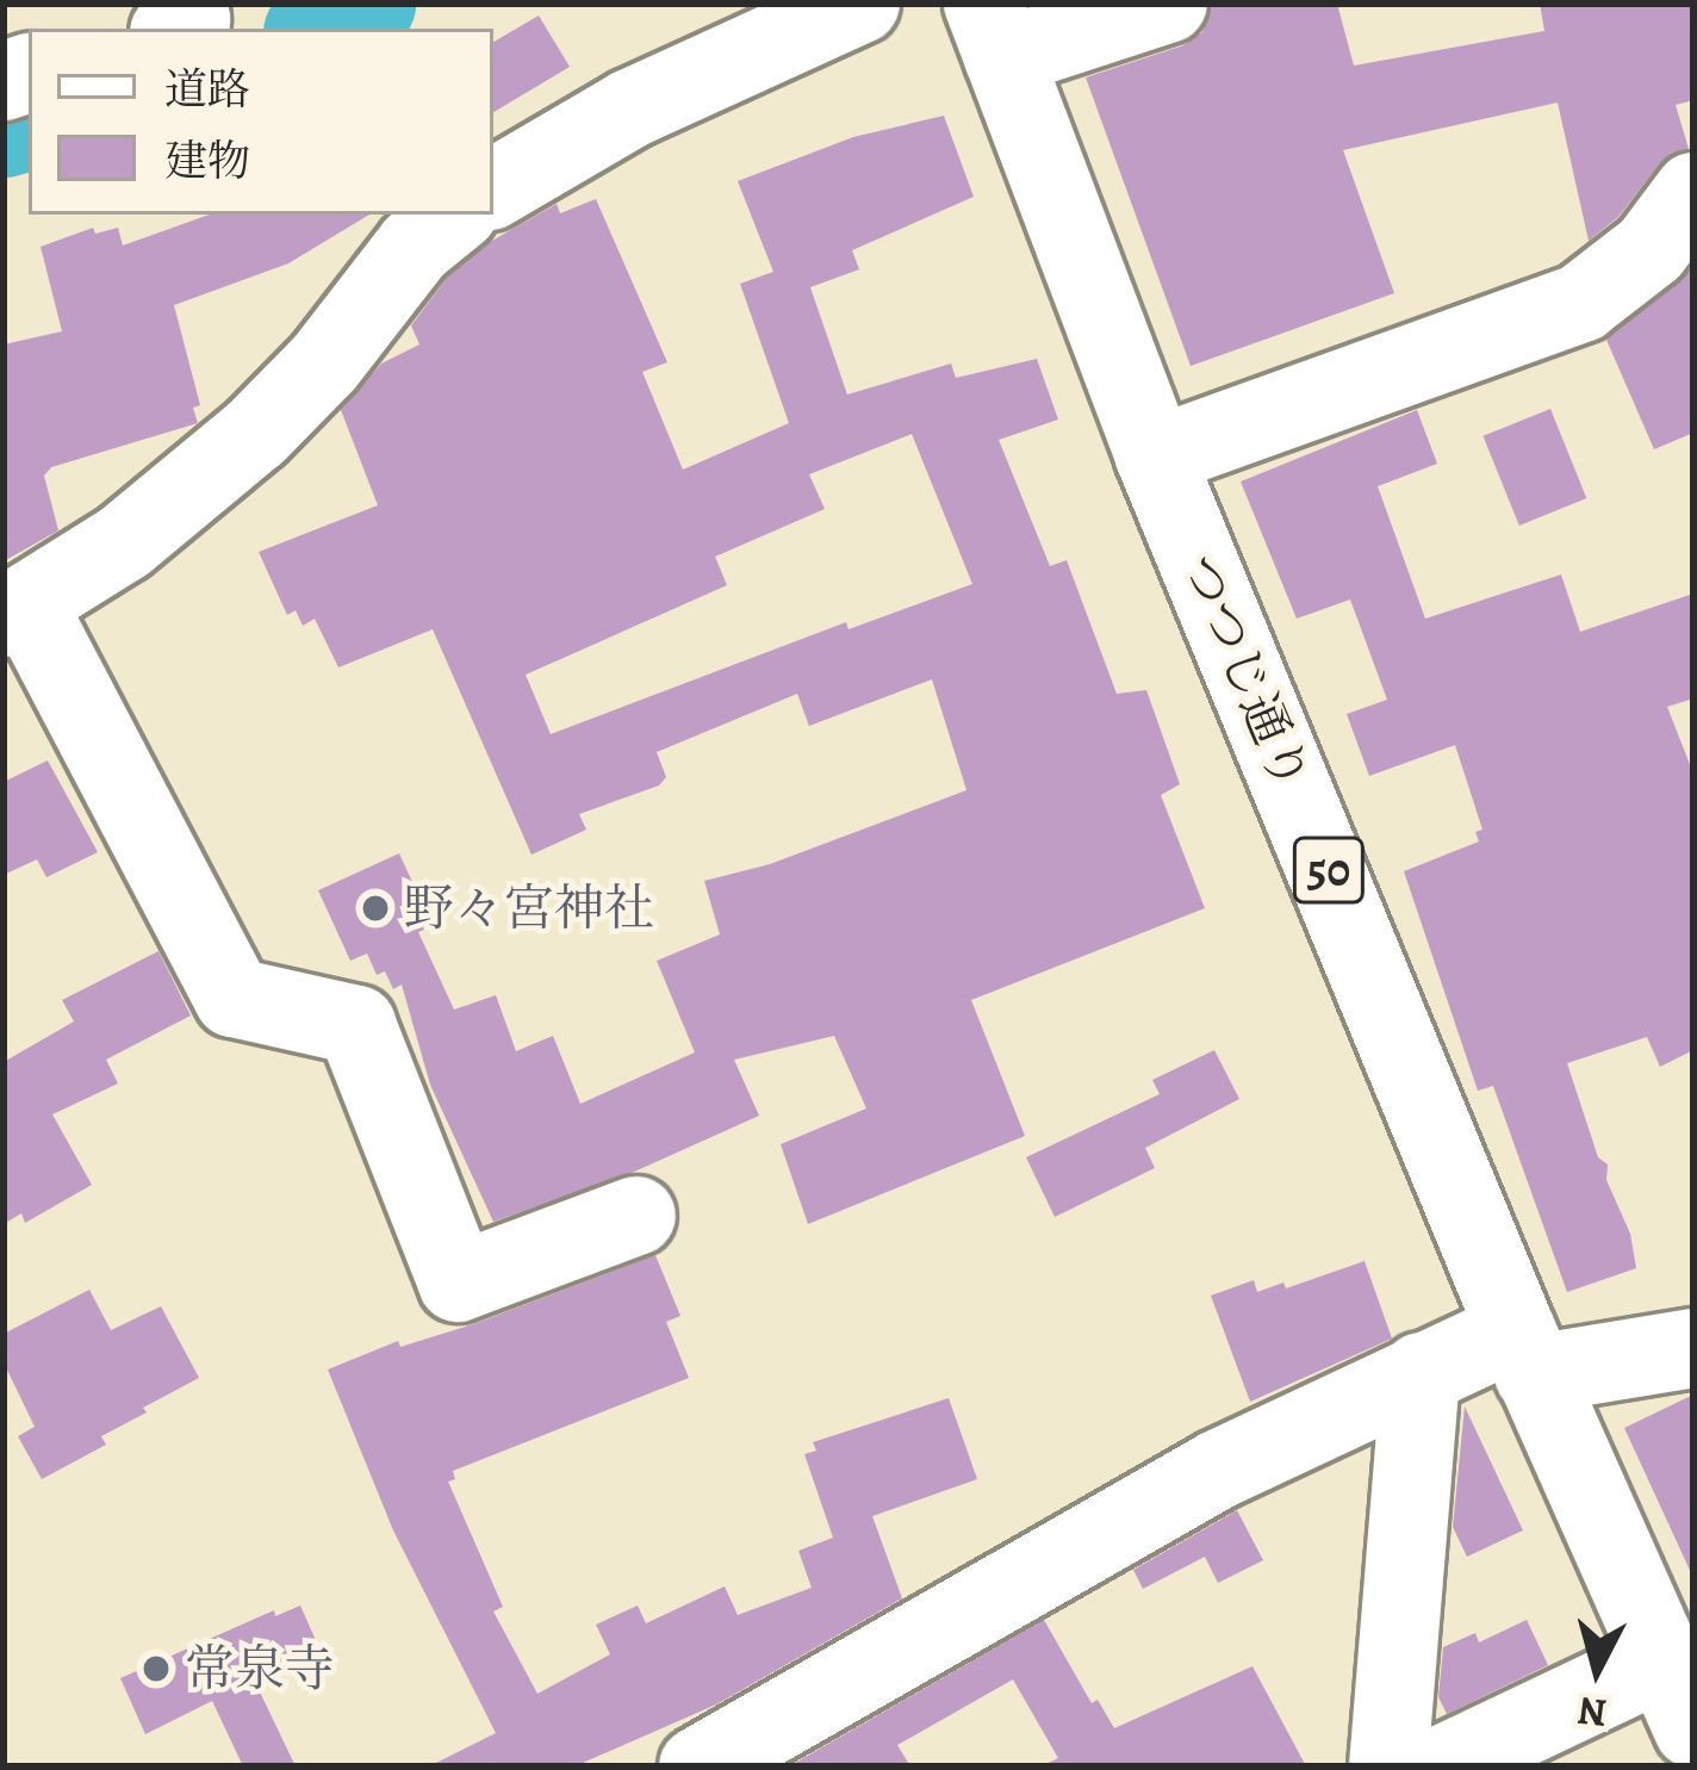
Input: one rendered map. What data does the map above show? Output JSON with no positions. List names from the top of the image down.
{
  "streets": {
    "street": ["つつじ通り", "50"]
  },
  "places": ["野々宮神社", "常泉寺"],
  "legend": ["道路", "建物"],
  "north": "bottom"
}
